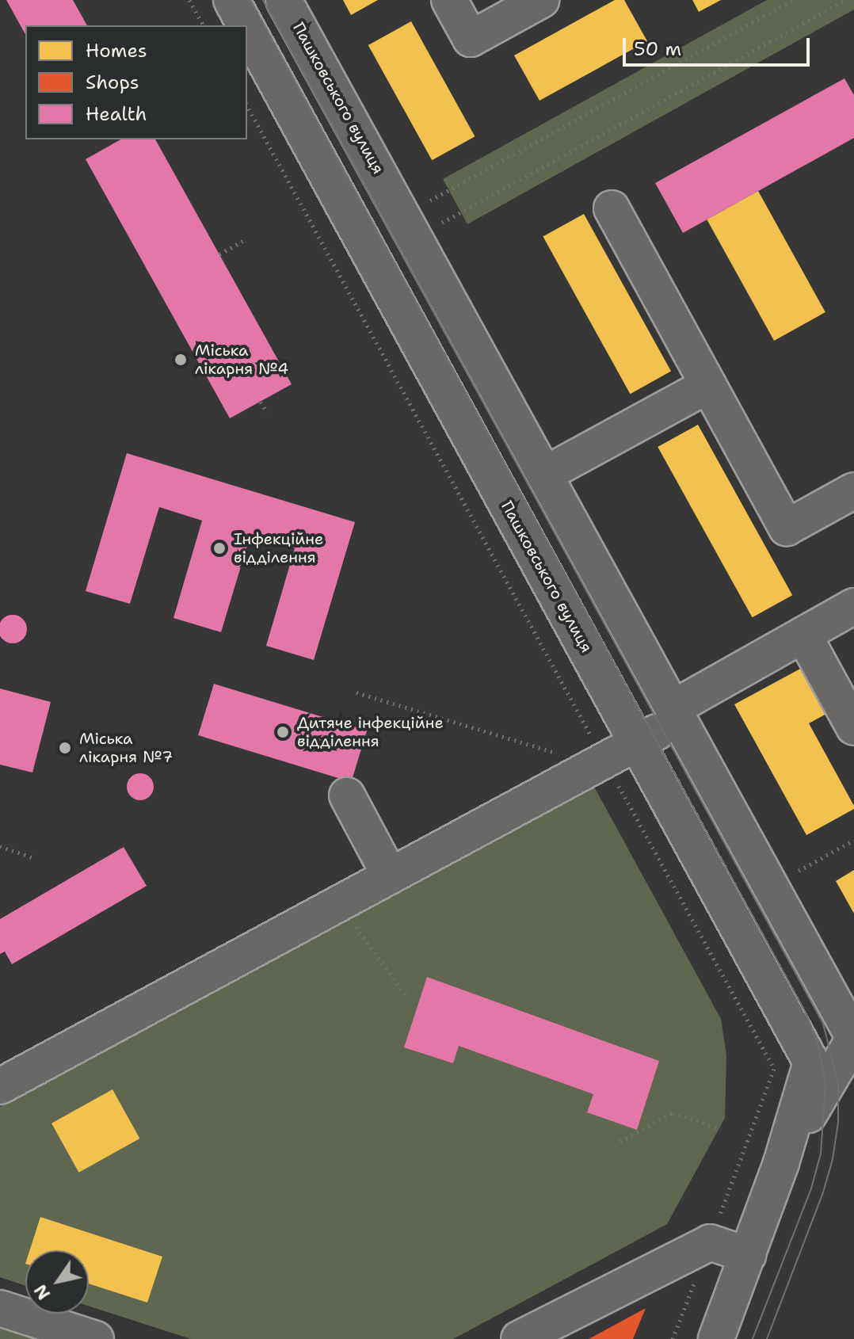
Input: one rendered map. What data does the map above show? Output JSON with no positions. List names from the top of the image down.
{
  "streets": {
    "street": ["Пашковського вулиця"]
  },
  "places": [
    "Міська лікарня №4",
    "Інфекційне відділення",
    "Дитяче інфекційне відділення",
    "Міська лікарня №7"
  ],
  "legend": ["Homes", "Shops", "Health"],
  "scale_bar": "50 m",
  "north": "bottom left"
}
